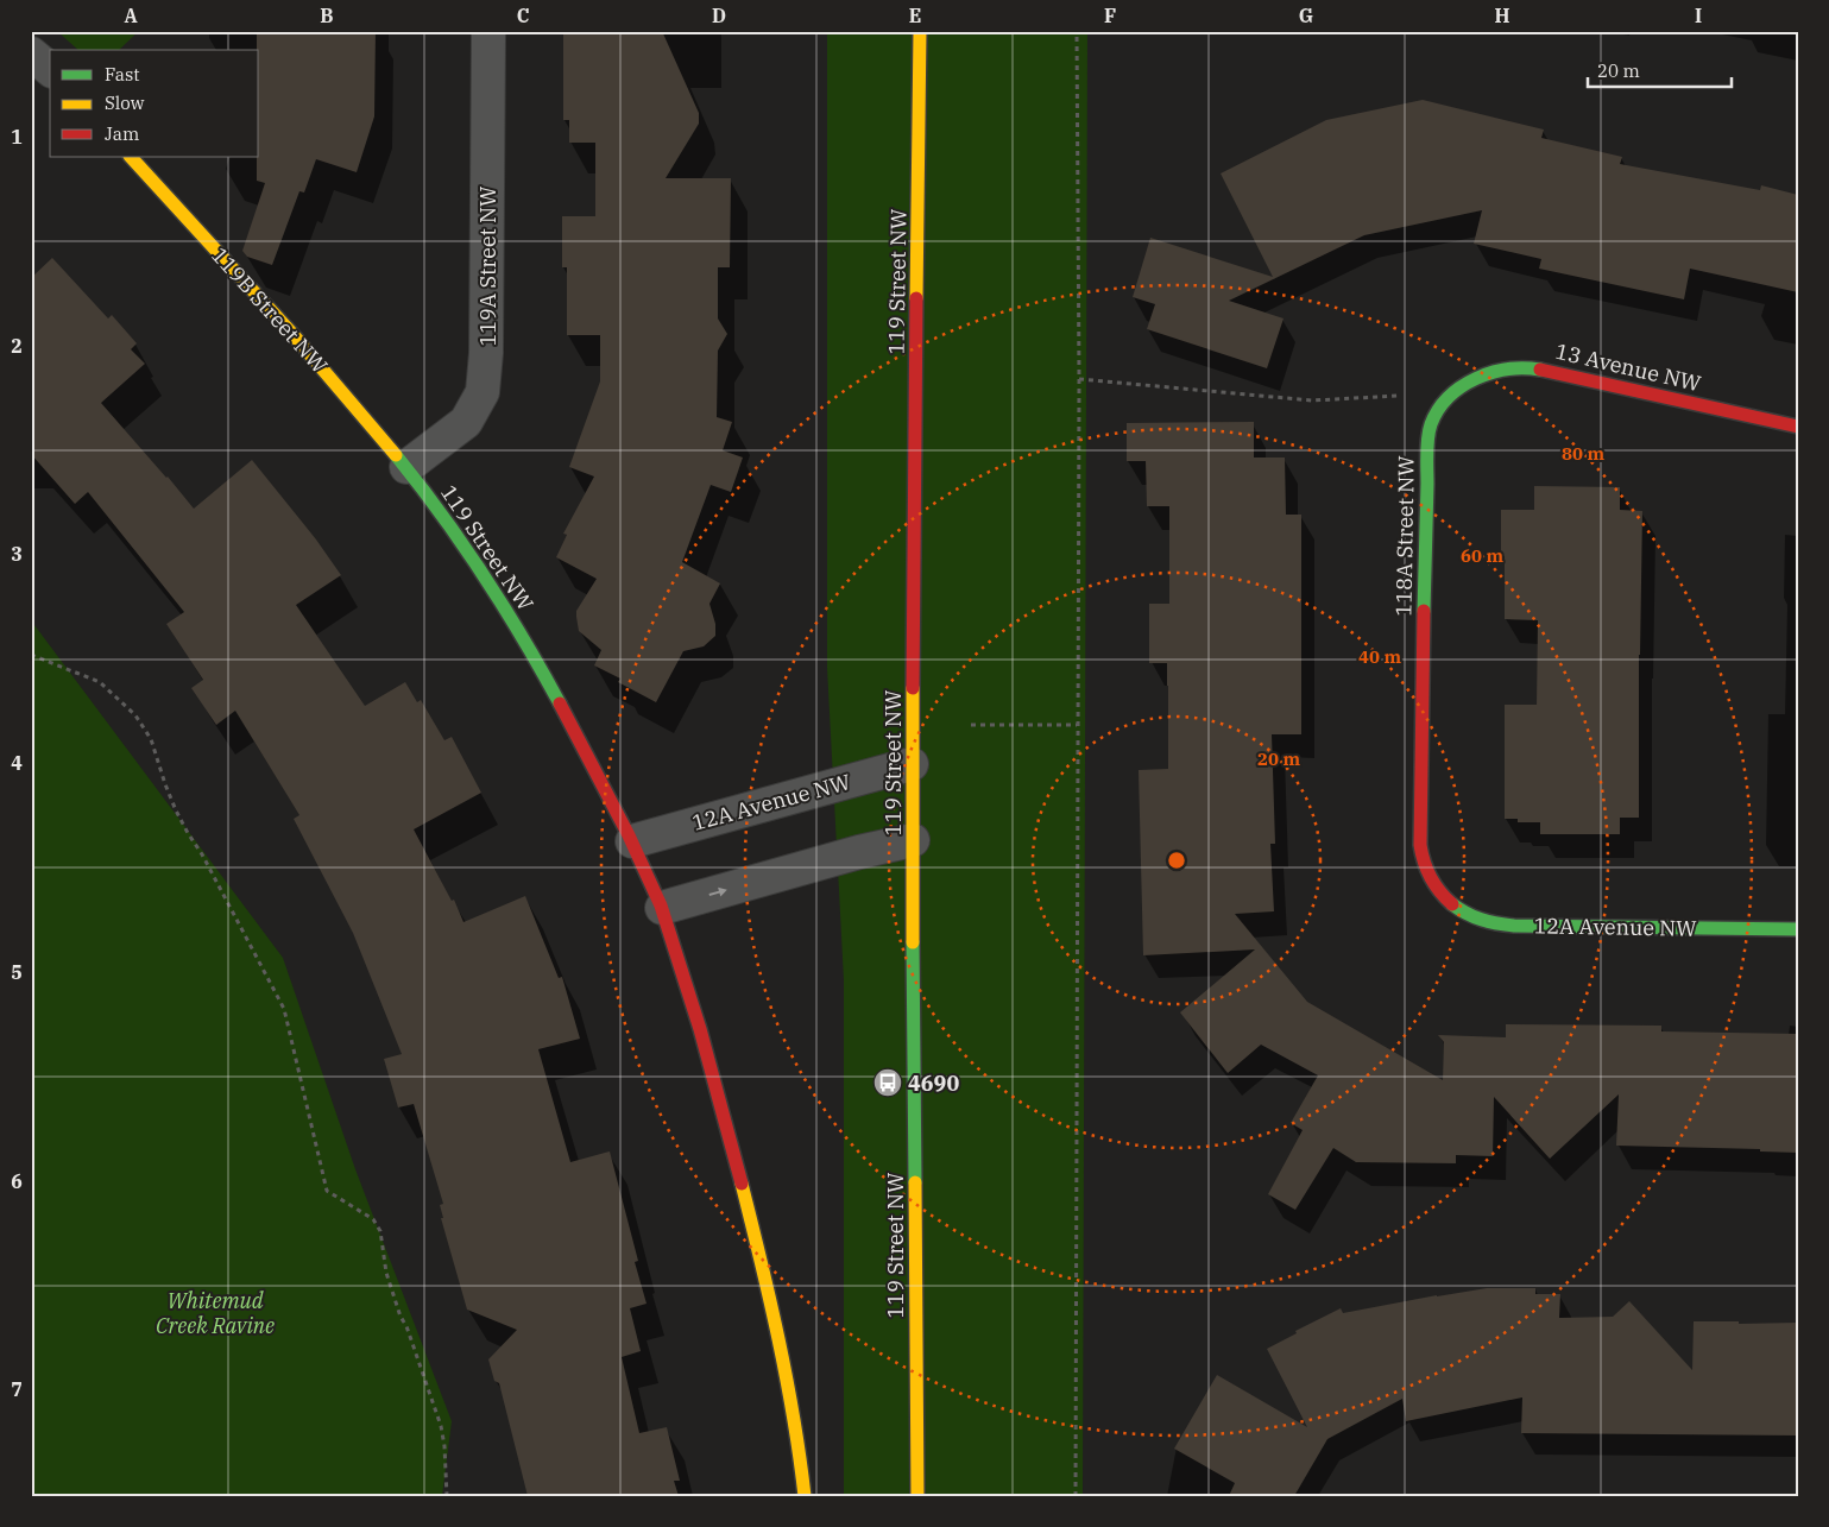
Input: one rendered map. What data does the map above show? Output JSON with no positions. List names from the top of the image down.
{
  "streets": {
    "street": [
      "119A Street NW",
      "119 Street NW",
      "119B Street NW",
      "13 Avenue NW",
      "118A Street NW",
      "12A Avenue NW"
    ]
  },
  "crossings": [
    ["119A Street NW", "119 Street NW"],
    ["119A Street NW", "119B Street NW"],
    ["119 Street NW", "119B Street NW"],
    ["119 Street NW", "12A Avenue NW"],
    ["13 Avenue NW", "118A Street NW"],
    ["118A Street NW", "12A Avenue NW"]
  ],
  "parks": ["Whitemud Creek Ravine"],
  "places": {
    "bus stop": ["4690"]
  },
  "legend": ["Fast", "Slow", "Jam"],
  "scale_bar": "20 m",
  "grid": {
    "columns": [
      "A",
      "B",
      "C",
      "D",
      "E",
      "F",
      "G",
      "H",
      "I"
    ],
    "rows": [
      "1",
      "2",
      "3",
      "4",
      "5",
      "6",
      "7"
    ]
  },
  "rings": [
    "80 m",
    "60 m",
    "40 m",
    "20 m"
  ]
}
